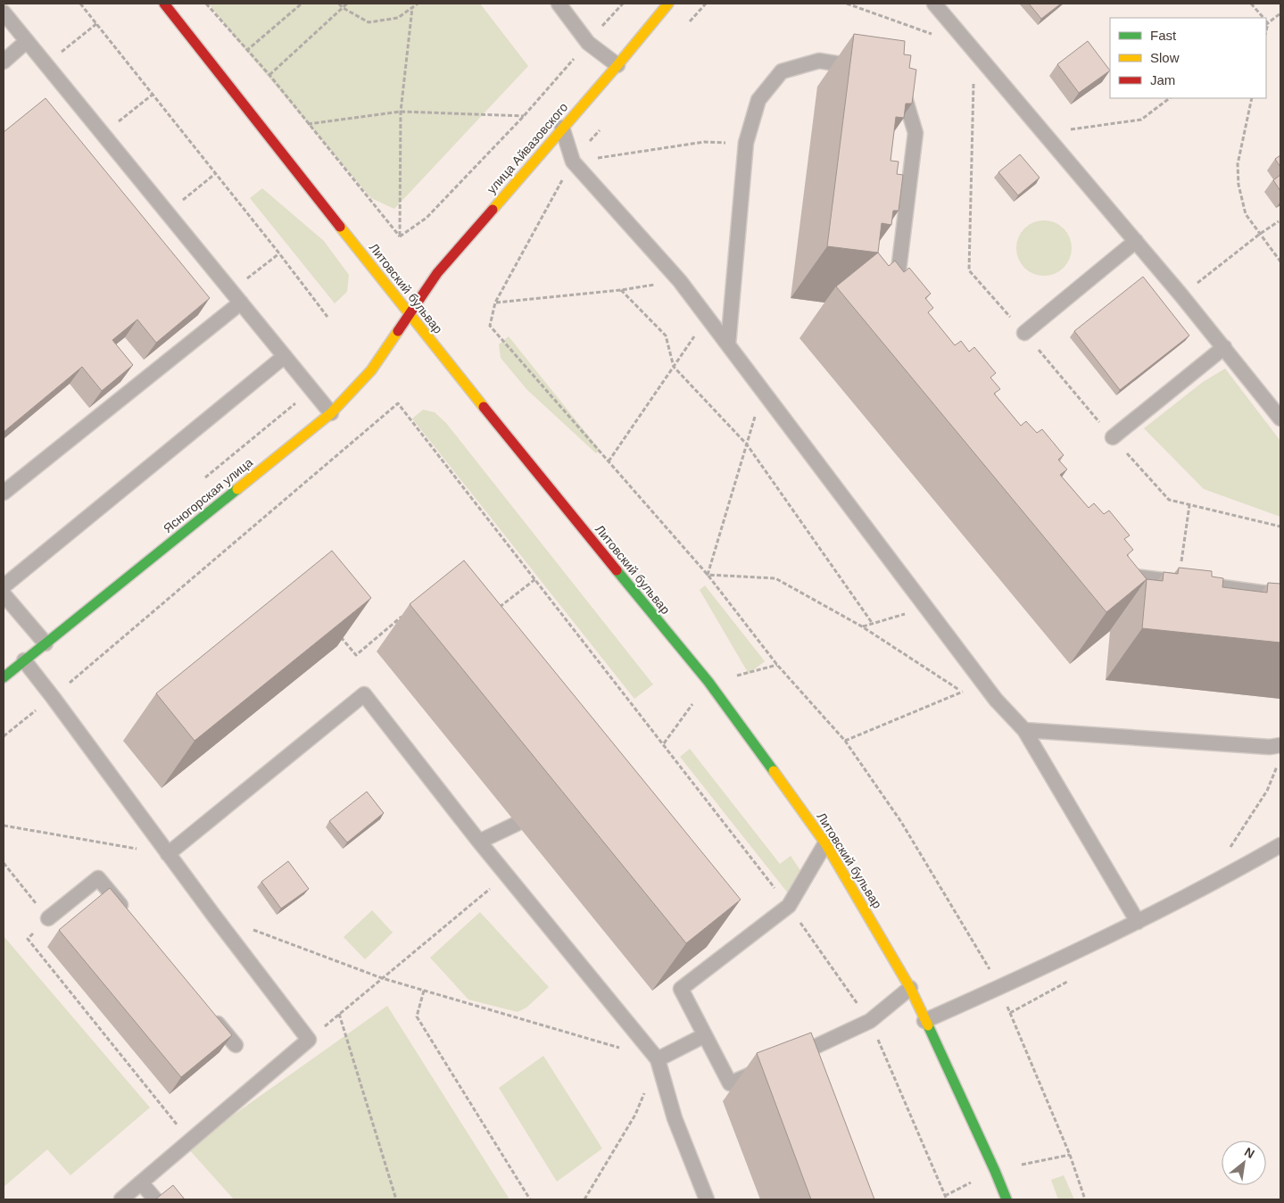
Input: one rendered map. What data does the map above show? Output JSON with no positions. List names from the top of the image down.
{
  "streets": {
    "main road": ["улица Айвазовского", "Литовский бульвар", "Ясногорская улица"]
  },
  "crossings": [
    ["улица Айвазовского", "Литовский бульвар"],
    ["улица Айвазовского", "Ясногорская улица"],
    ["Литовский бульвар", "Ясногорская улица"]
  ],
  "legend": ["Fast", "Slow", "Jam"],
  "north": "top right"
}
